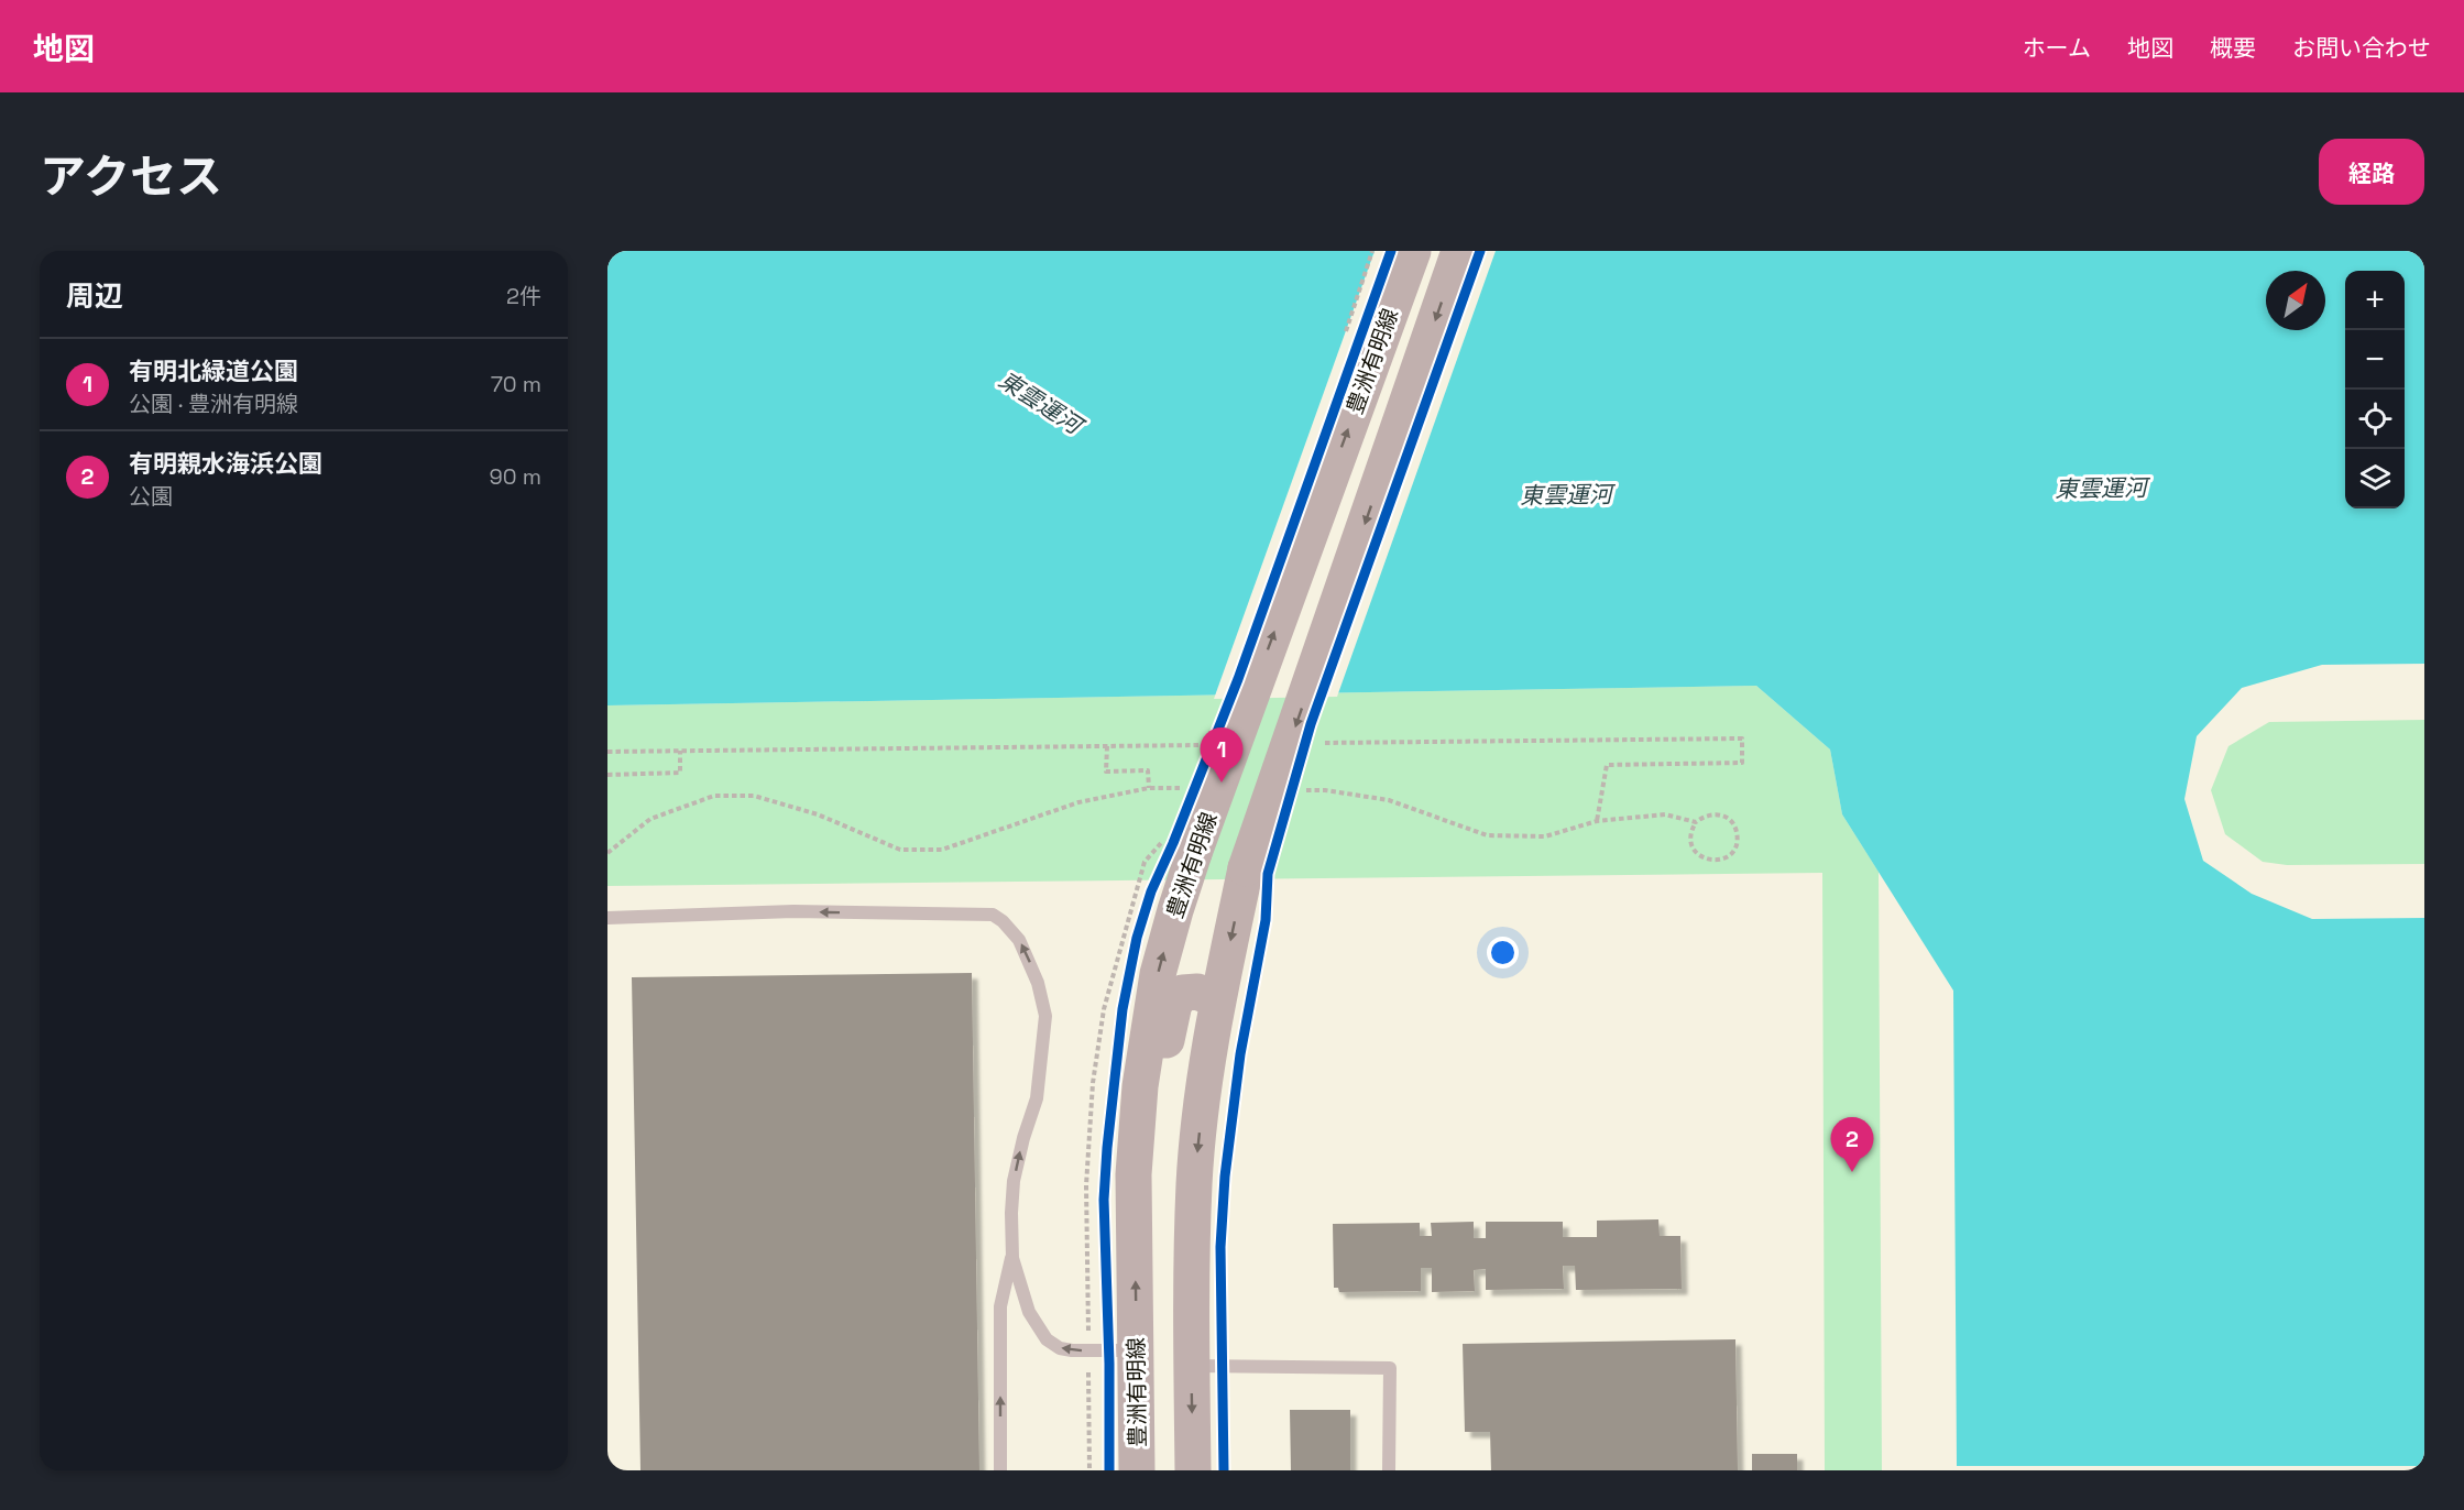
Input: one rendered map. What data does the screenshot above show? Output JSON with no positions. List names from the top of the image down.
{
  "streets": {
    "main road": ["豊洲有明線"]
  },
  "water": ["東雲運河"],
  "north": "top right",
  "page": {
    "header": "地図",
    "nav": [
      "ホーム",
      "地図",
      "概要",
      "お問い合わせ"
    ],
    "title": "アクセス",
    "buttons": "経路",
    "heading": ["周辺", "2件"],
    "map_buttons": ["+", "−"],
    "list": [
      {
        "mark": "1",
        "name": "有明北緑道公園",
        "note": "公園 · 豊洲有明線",
        "value": "70 m"
      },
      {
        "mark": "2",
        "name": "有明親水海浜公園",
        "note": "公園",
        "value": "90 m"
      }
    ],
    "pins": ["1", "2"]
  }
}
